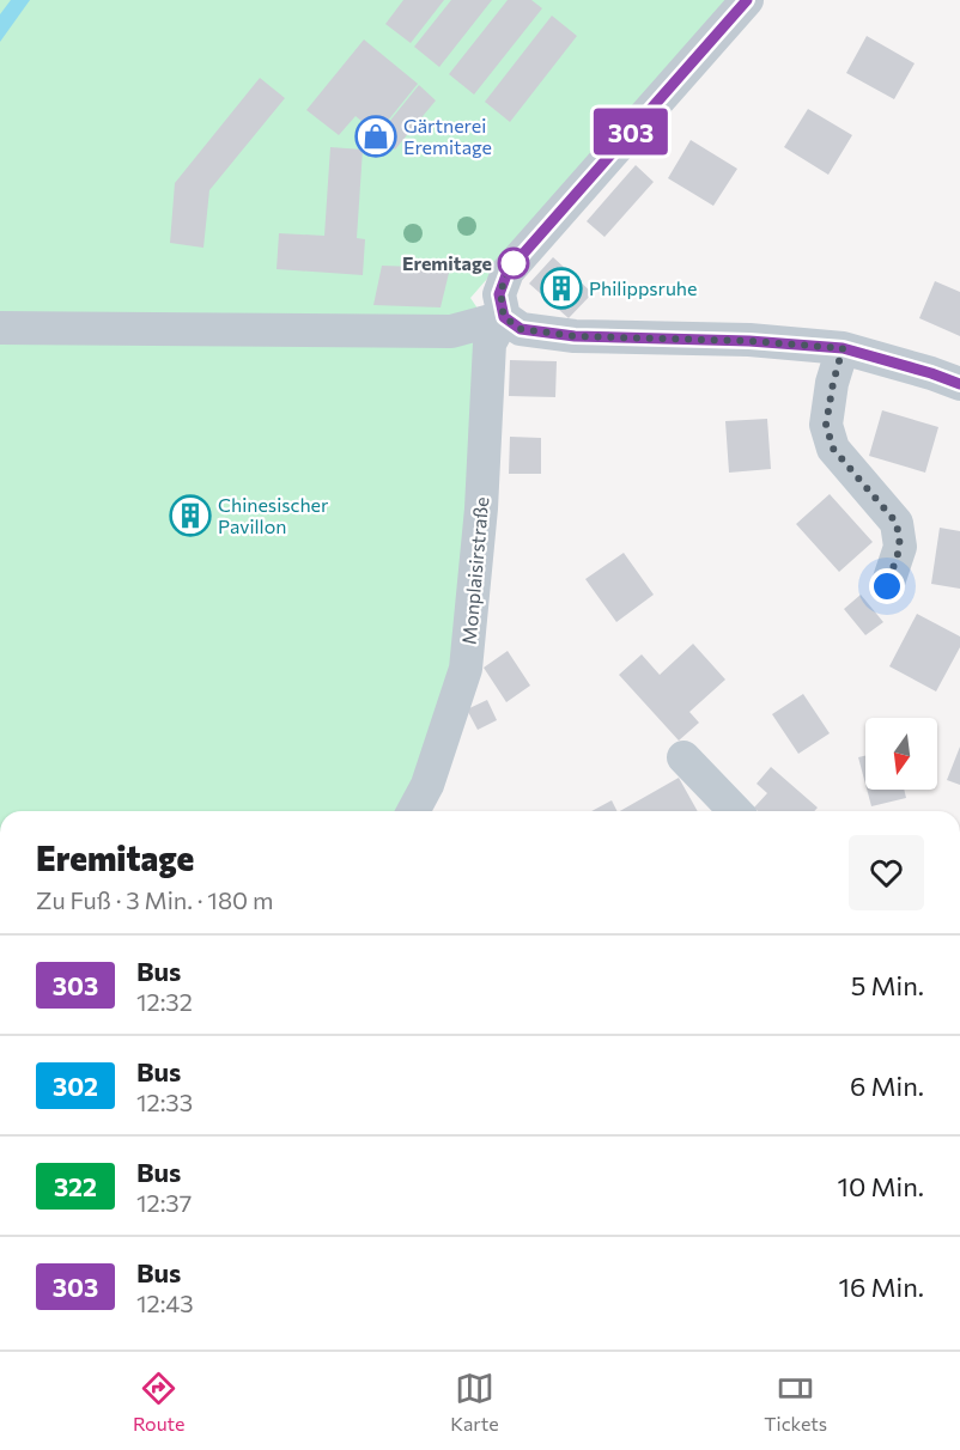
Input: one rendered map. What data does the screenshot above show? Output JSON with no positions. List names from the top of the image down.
{
  "streets": {
    "street": ["Monplaisirstraße"]
  },
  "places": {
    "shop": ["Gärtnerei Eremitage"],
    "other": ["Eremitage"],
    "building": ["Philippsruhe", "Chinesischer Pavillon"]
  },
  "lines": ["bus line 303"],
  "north": "bottom",
  "page": {
    "on_map": "303",
    "heading": ["Eremitage", "Zu Fuß · 3 Min. · 180 m"],
    "list": [
      {
        "mark": "303",
        "name": "Bus",
        "note": "12:32",
        "value": "5 Min."
      },
      {
        "mark": "302",
        "name": "Bus",
        "note": "12:33",
        "value": "6 Min."
      },
      {
        "mark": "322",
        "name": "Bus",
        "note": "12:37",
        "value": "10 Min."
      },
      {
        "mark": "303",
        "name": "Bus",
        "note": "12:43",
        "value": "16 Min."
      }
    ],
    "tabs": ["Route", "Karte", "Tickets"]
  }
}
